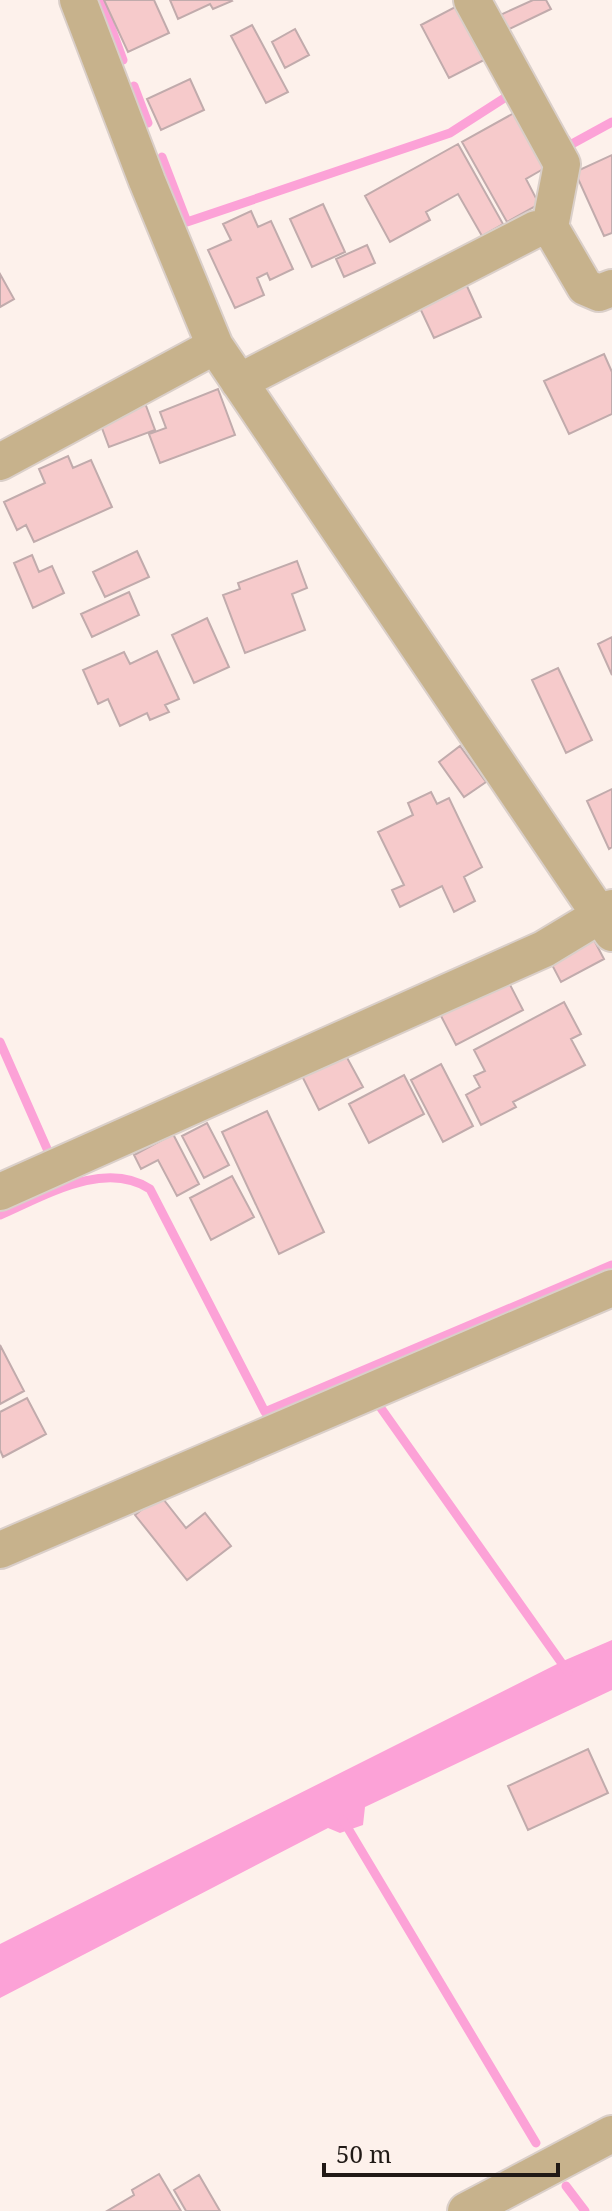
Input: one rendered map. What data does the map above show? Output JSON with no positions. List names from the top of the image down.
{
  "scale_bar": "50 m"
}
